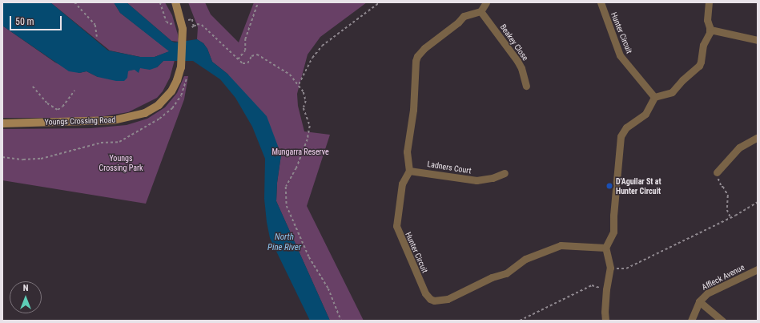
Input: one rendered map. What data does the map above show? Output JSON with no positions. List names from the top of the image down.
{
  "streets": {
    "main road": ["Youngs Crossing Road"],
    "street": [
      "Hunter Circuit",
      "Beakey Close",
      "Ladners Court",
      "Affleck Avenue"
    ]
  },
  "crossings": [
    ["Hunter Circuit", "Ladners Court"]
  ],
  "water": ["North Pine River"],
  "parks": ["Mungarra Reserve", "Youngs Crossing Park"],
  "places": ["D'Aguilar St at Hunter Circuit"],
  "scale_bar": "50 m",
  "north": "top"
}
